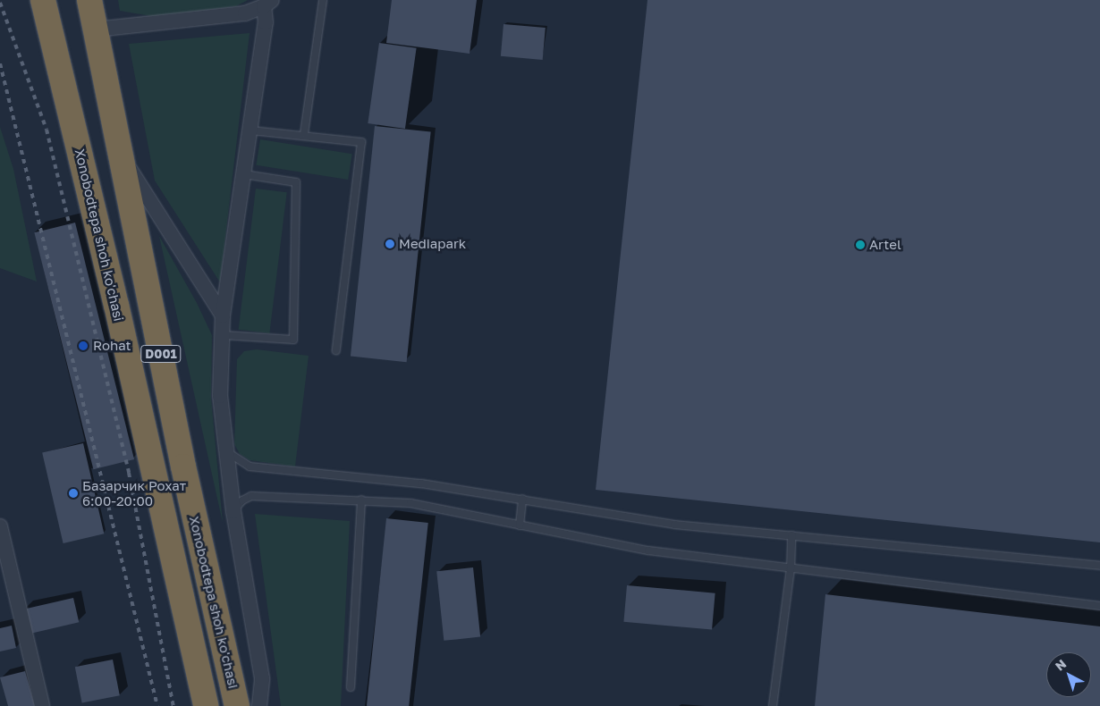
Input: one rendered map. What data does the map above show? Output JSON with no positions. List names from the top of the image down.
{
  "streets": {
    "highway": ["Xonobodtepa shoh ko'chasi", "D001"]
  },
  "places": [
    "Mediapark",
    "Artel",
    "Rohat",
    "Базарчик Рохат 6:00-20:00"
  ],
  "north": "top left"
}
